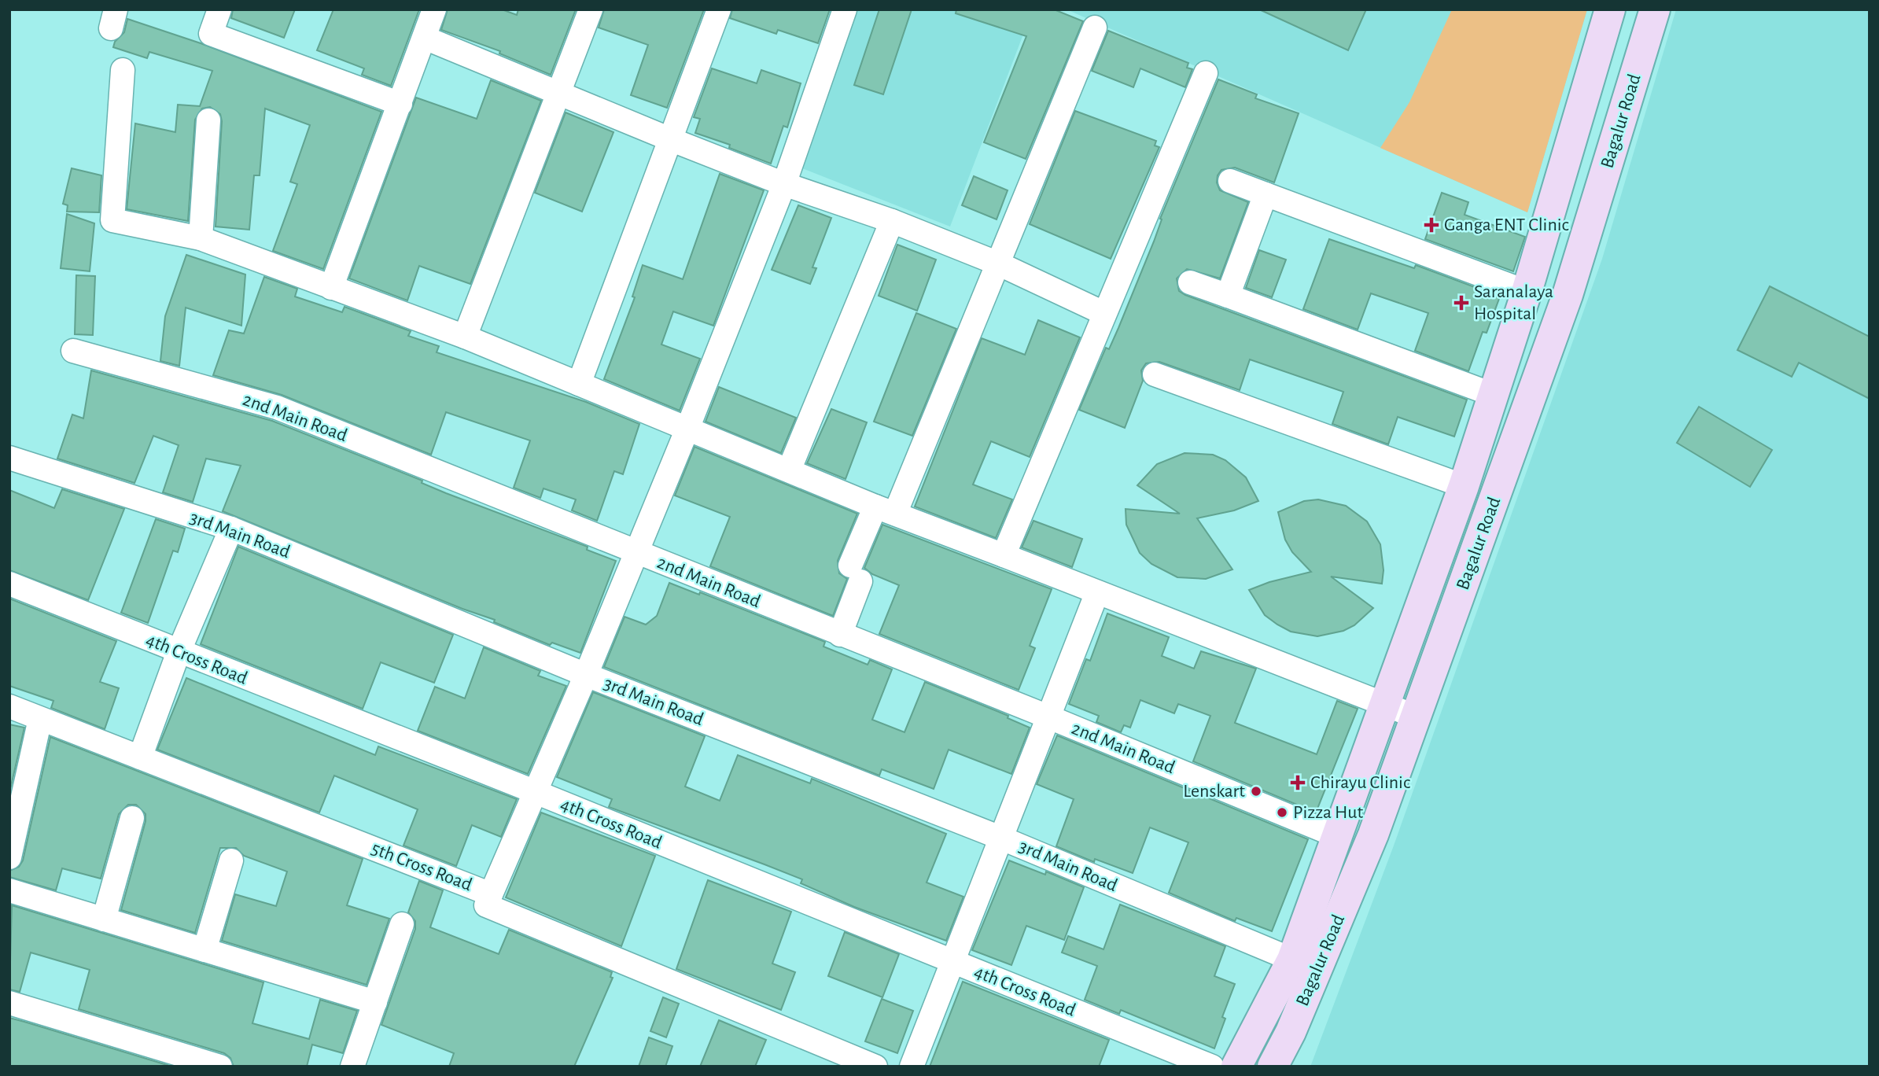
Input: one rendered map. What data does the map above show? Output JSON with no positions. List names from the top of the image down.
{
  "streets": {
    "main road": ["Bagalur Road"],
    "street": [
      "2nd Main Road",
      "3rd Main Road",
      "4th Cross Road",
      "5th Cross Road"
    ]
  },
  "crossings": [
    ["Bagalur Road", "2nd Main Road"],
    ["Bagalur Road", "3rd Main Road"]
  ],
  "places": {
    "health": ["Ganga ENT Clinic", "Saranalaya Hospital", "Chirayu Clinic"],
    "other": ["Lenskart", "Pizza Hut"]
  }
}
